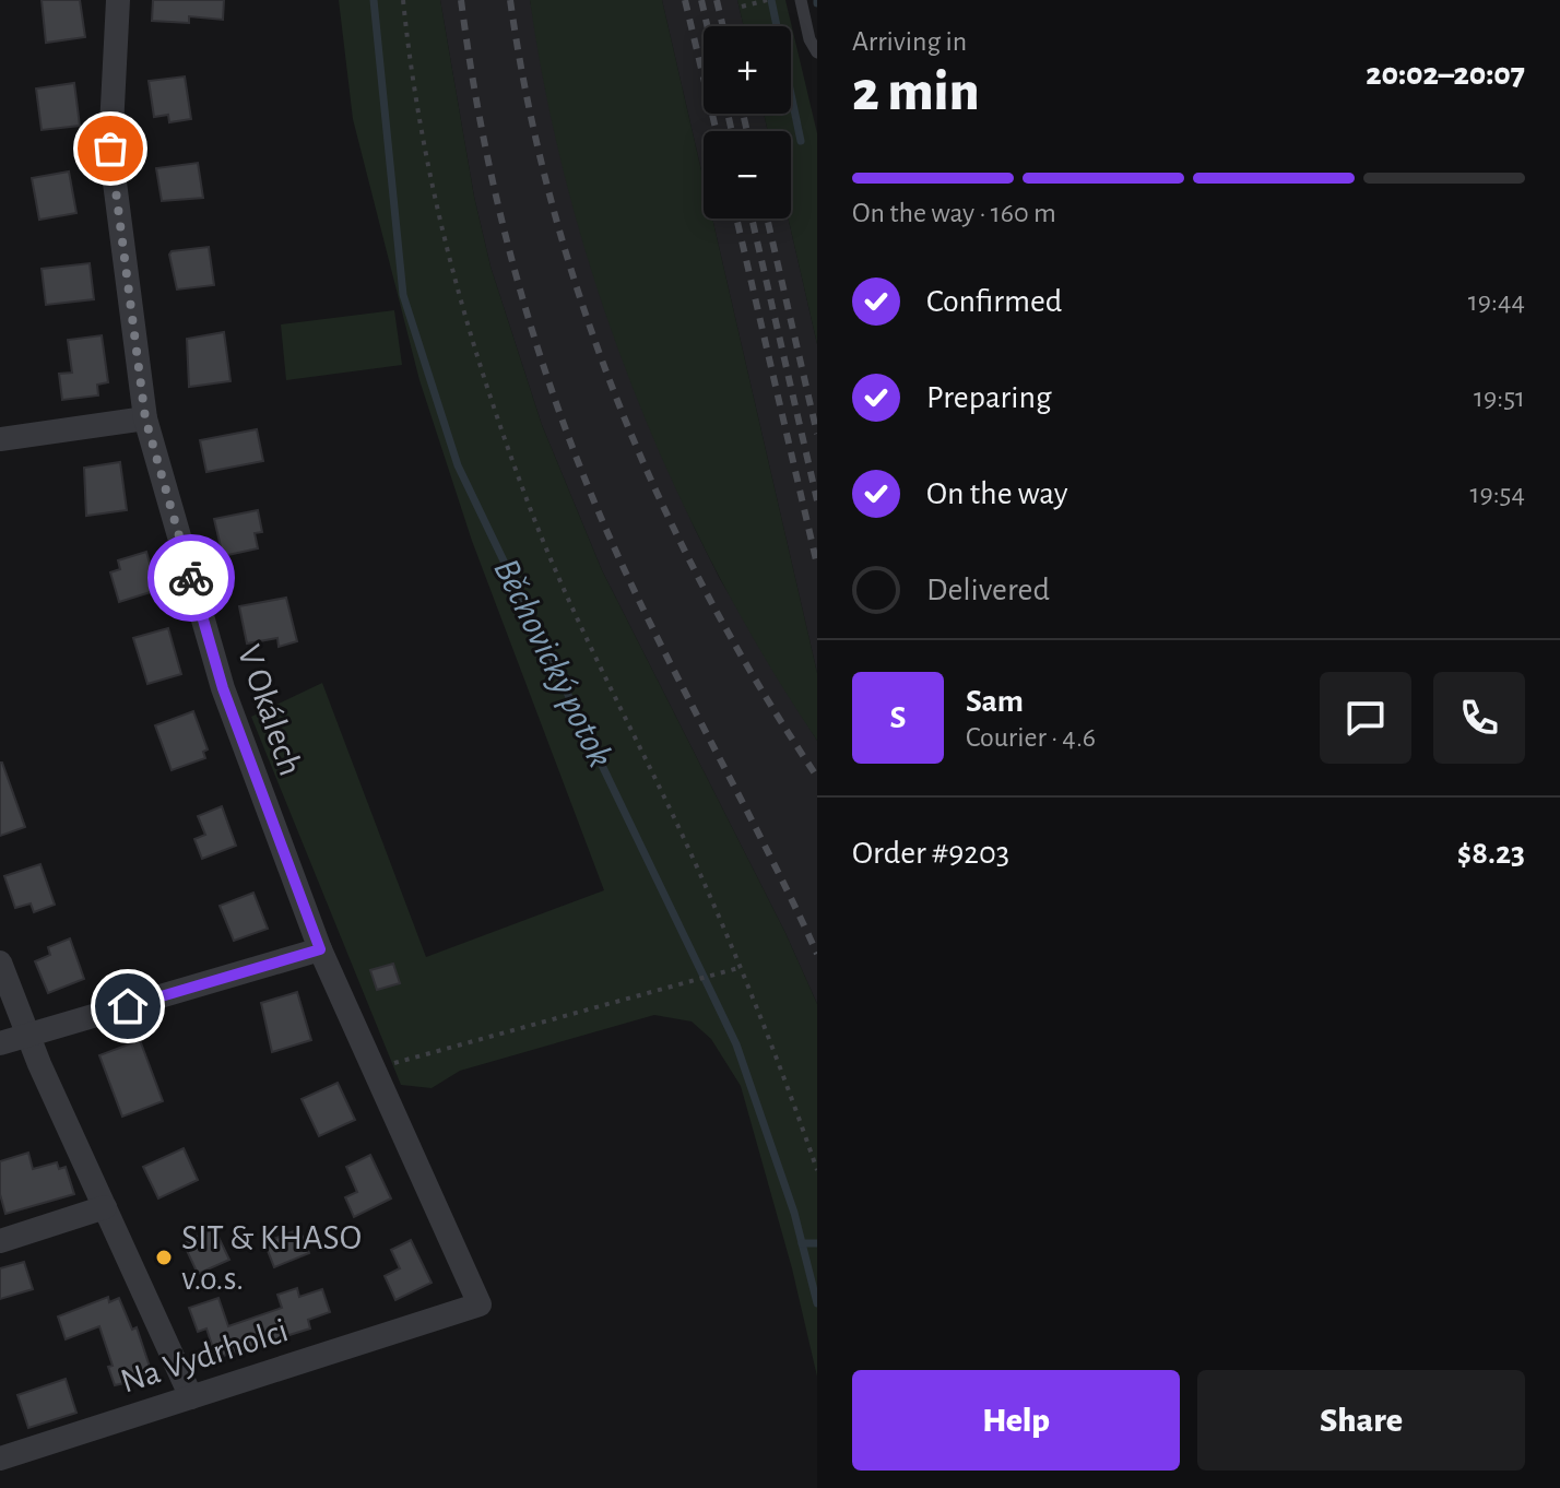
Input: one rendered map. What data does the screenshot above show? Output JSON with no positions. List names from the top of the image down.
{
  "streets": {
    "street": ["V Okálech", "Na Vydrholci"]
  },
  "crossings": [
    ["V Okálech", "Na Vydrholci"]
  ],
  "water": ["Běchovický potok"],
  "places": ["SIT & KHASO v.o.s."],
  "page": {
    "heading": ["2 min", "Arriving in", "20:02–20:07"],
    "panel": [
      "Sam",
      "Courier · 4.6",
      "Order #9203",
      "$8.23"
    ],
    "map_buttons": ["+", "−"],
    "bar": "On the way · 160 m",
    "list": [
      ["Confirmed", "19:44"],
      ["Preparing", "19:51"],
      ["On the way", "19:54"],
      "Delivered"
    ],
    "round": "S",
    "buttons": ["Help", "Share"]
  }
}
